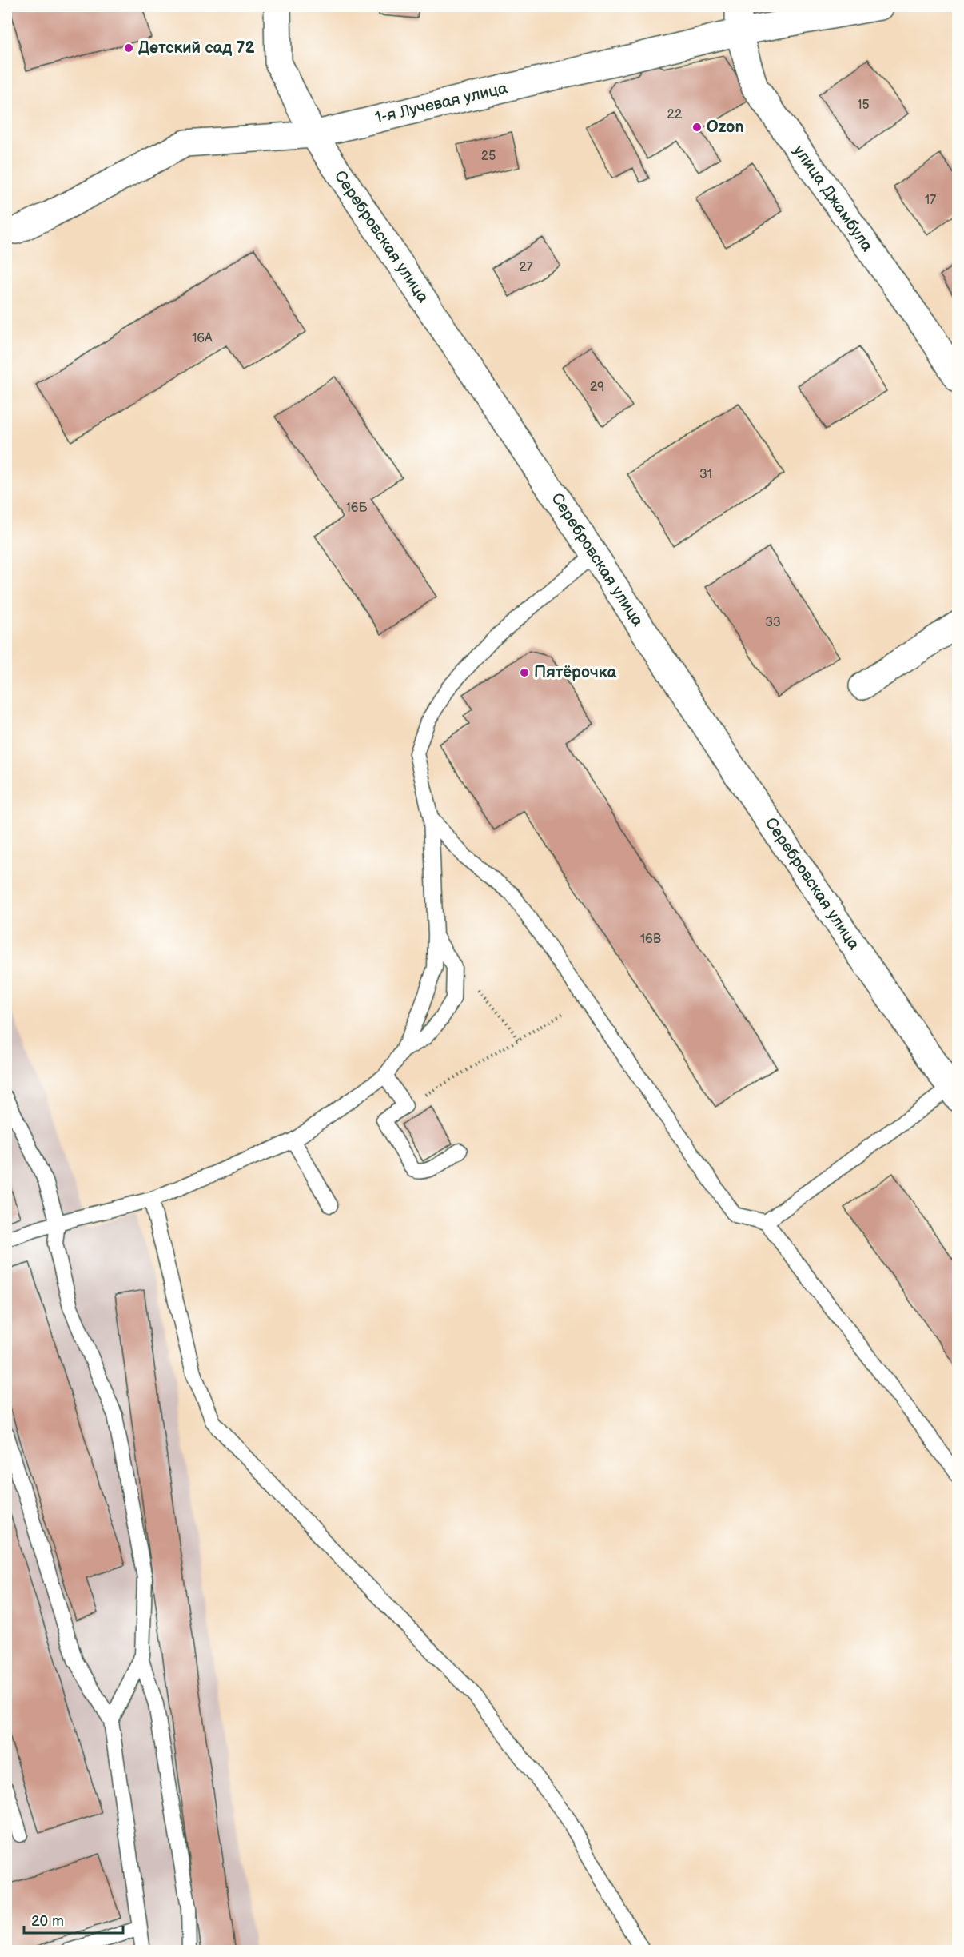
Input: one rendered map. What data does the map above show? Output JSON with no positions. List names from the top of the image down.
{
  "streets": {
    "street": ["1-я Лучевая улица", "улица Джамбула", "Серебровская улица"]
  },
  "crossings": [
    ["1-я Лучевая улица", "улица Джамбула"],
    ["1-я Лучевая улица", "Серебровская улица"]
  ],
  "places": ["Детский сад 72", "Ozon", "Пятёрочка"],
  "house_numbers": [
    "15",
    "22",
    "25",
    "17",
    "27",
    "16А",
    "29",
    "31",
    "16Б",
    "33",
    "16В"
  ],
  "scale_bar": "20 m"
}
